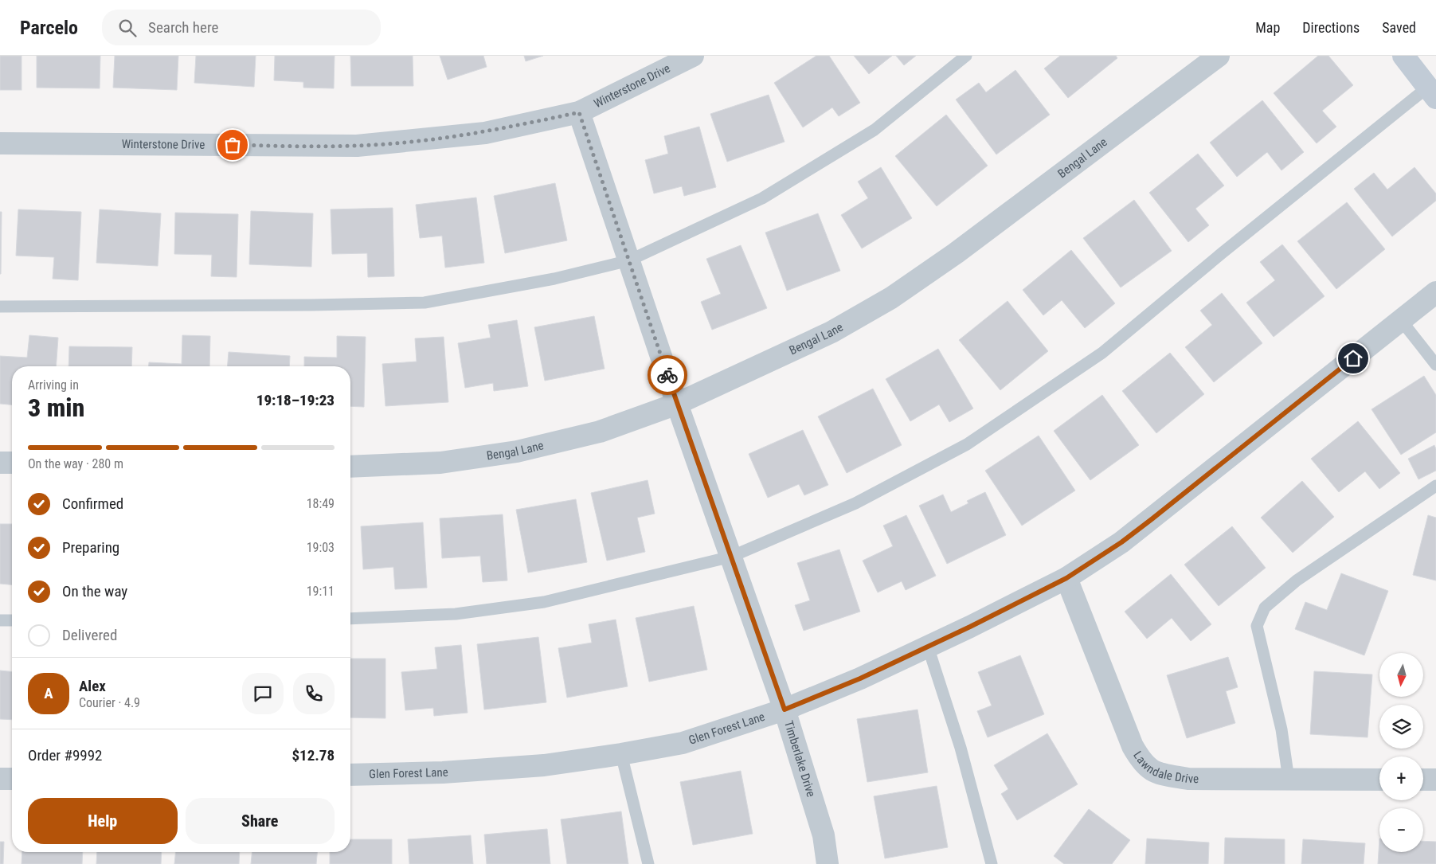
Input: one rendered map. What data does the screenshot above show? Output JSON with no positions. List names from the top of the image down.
{
  "streets": {
    "street": [
      "Winterstone Drive",
      "Bengal Lane",
      "Glen Forest Lane",
      "Timberlake Drive",
      "Lawndale Drive"
    ]
  },
  "crossings": [
    ["Winterstone Drive", "Timberlake Drive"],
    ["Bengal Lane", "Timberlake Drive"],
    ["Glen Forest Lane", "Timberlake Drive"],
    ["Glen Forest Lane", "Lawndale Drive"]
  ],
  "north": "bottom",
  "page": {
    "header": "Parcelo",
    "search": "Search here",
    "nav": ["Map", "Directions", "Saved"],
    "heading": ["3 min", "Arriving in", "19:18–19:23"],
    "panel": [
      "Alex",
      "Courier · 4.9",
      "Order #9992",
      "$12.78"
    ],
    "bar": "On the way · 280 m",
    "list": [
      ["Confirmed", "18:49"],
      ["Preparing", "19:03"],
      ["On the way", "19:11"],
      "Delivered"
    ],
    "map_buttons": ["+", "−"],
    "round": "A",
    "buttons": ["Help", "Share"]
  }
}
